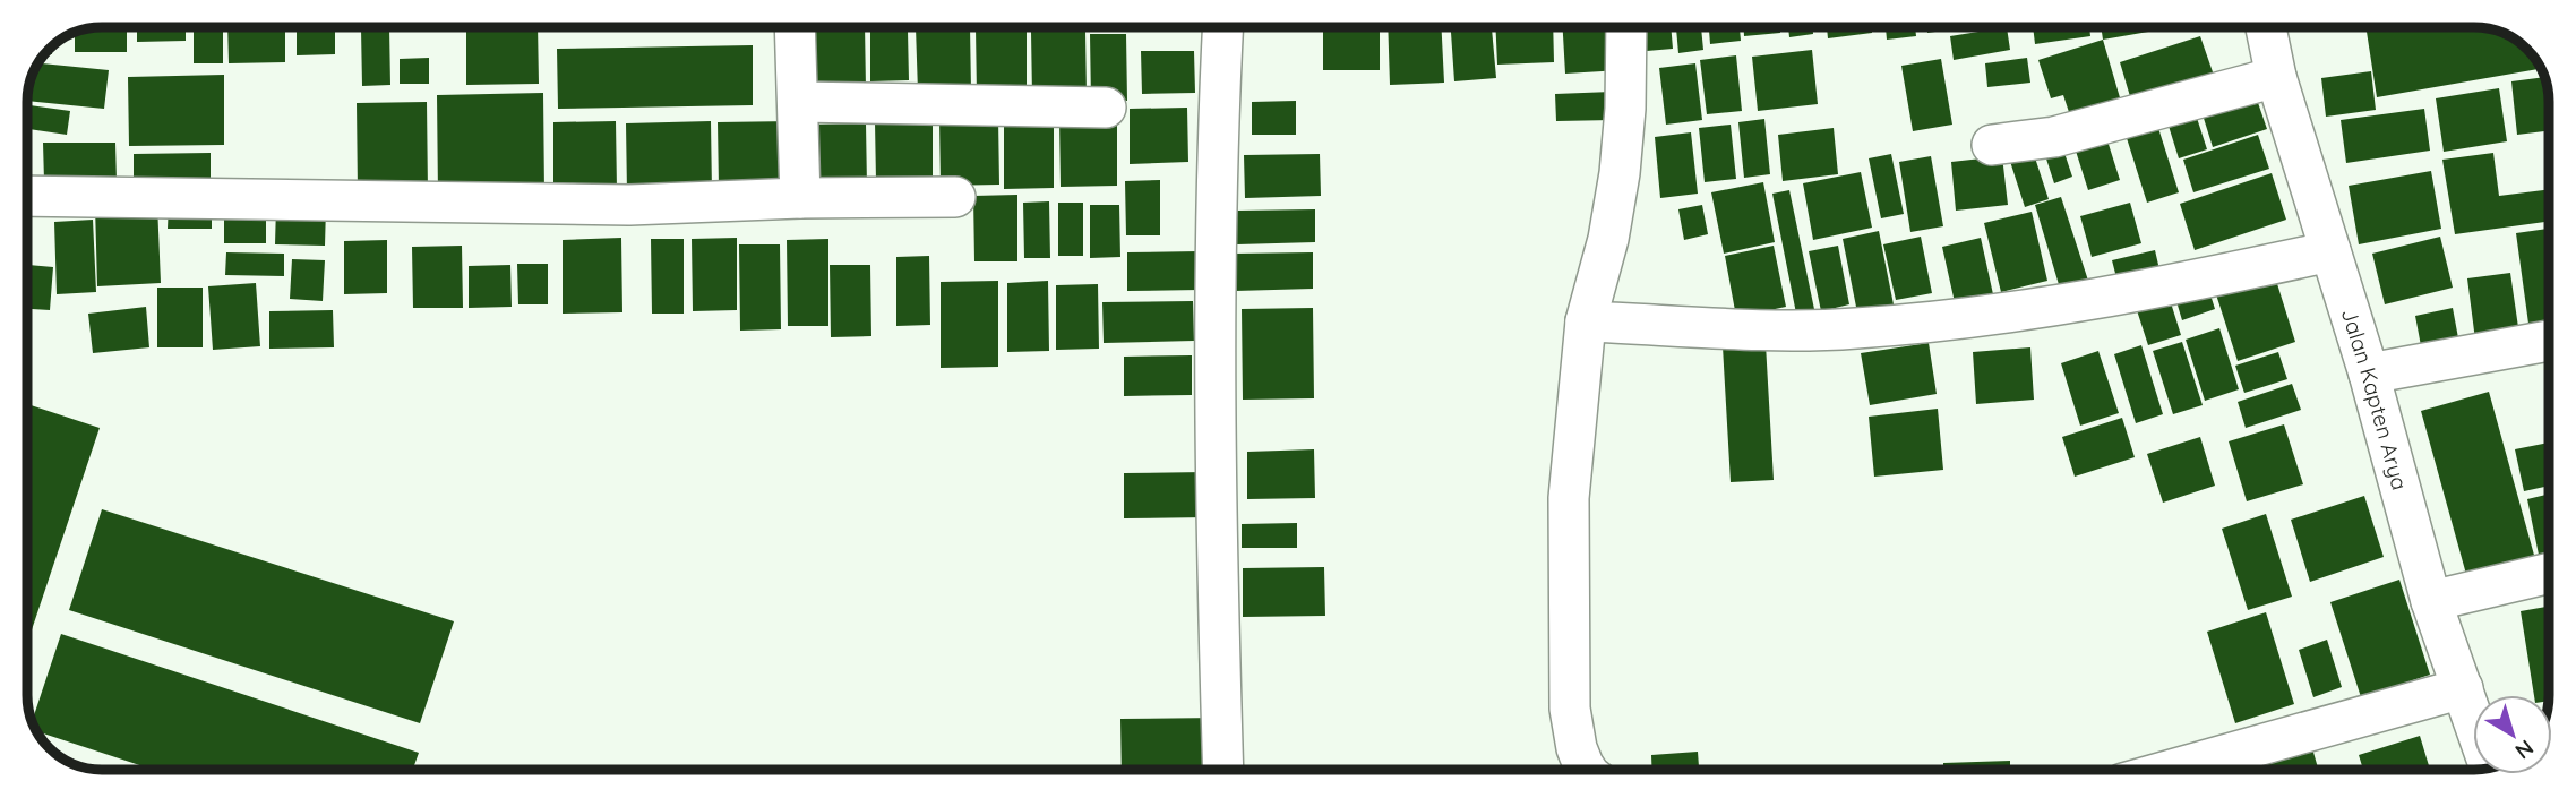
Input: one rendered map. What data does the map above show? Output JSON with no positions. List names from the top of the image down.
{
  "streets": {
    "street": ["Jalan Kapten Arya"]
  },
  "north": "bottom right"
}
